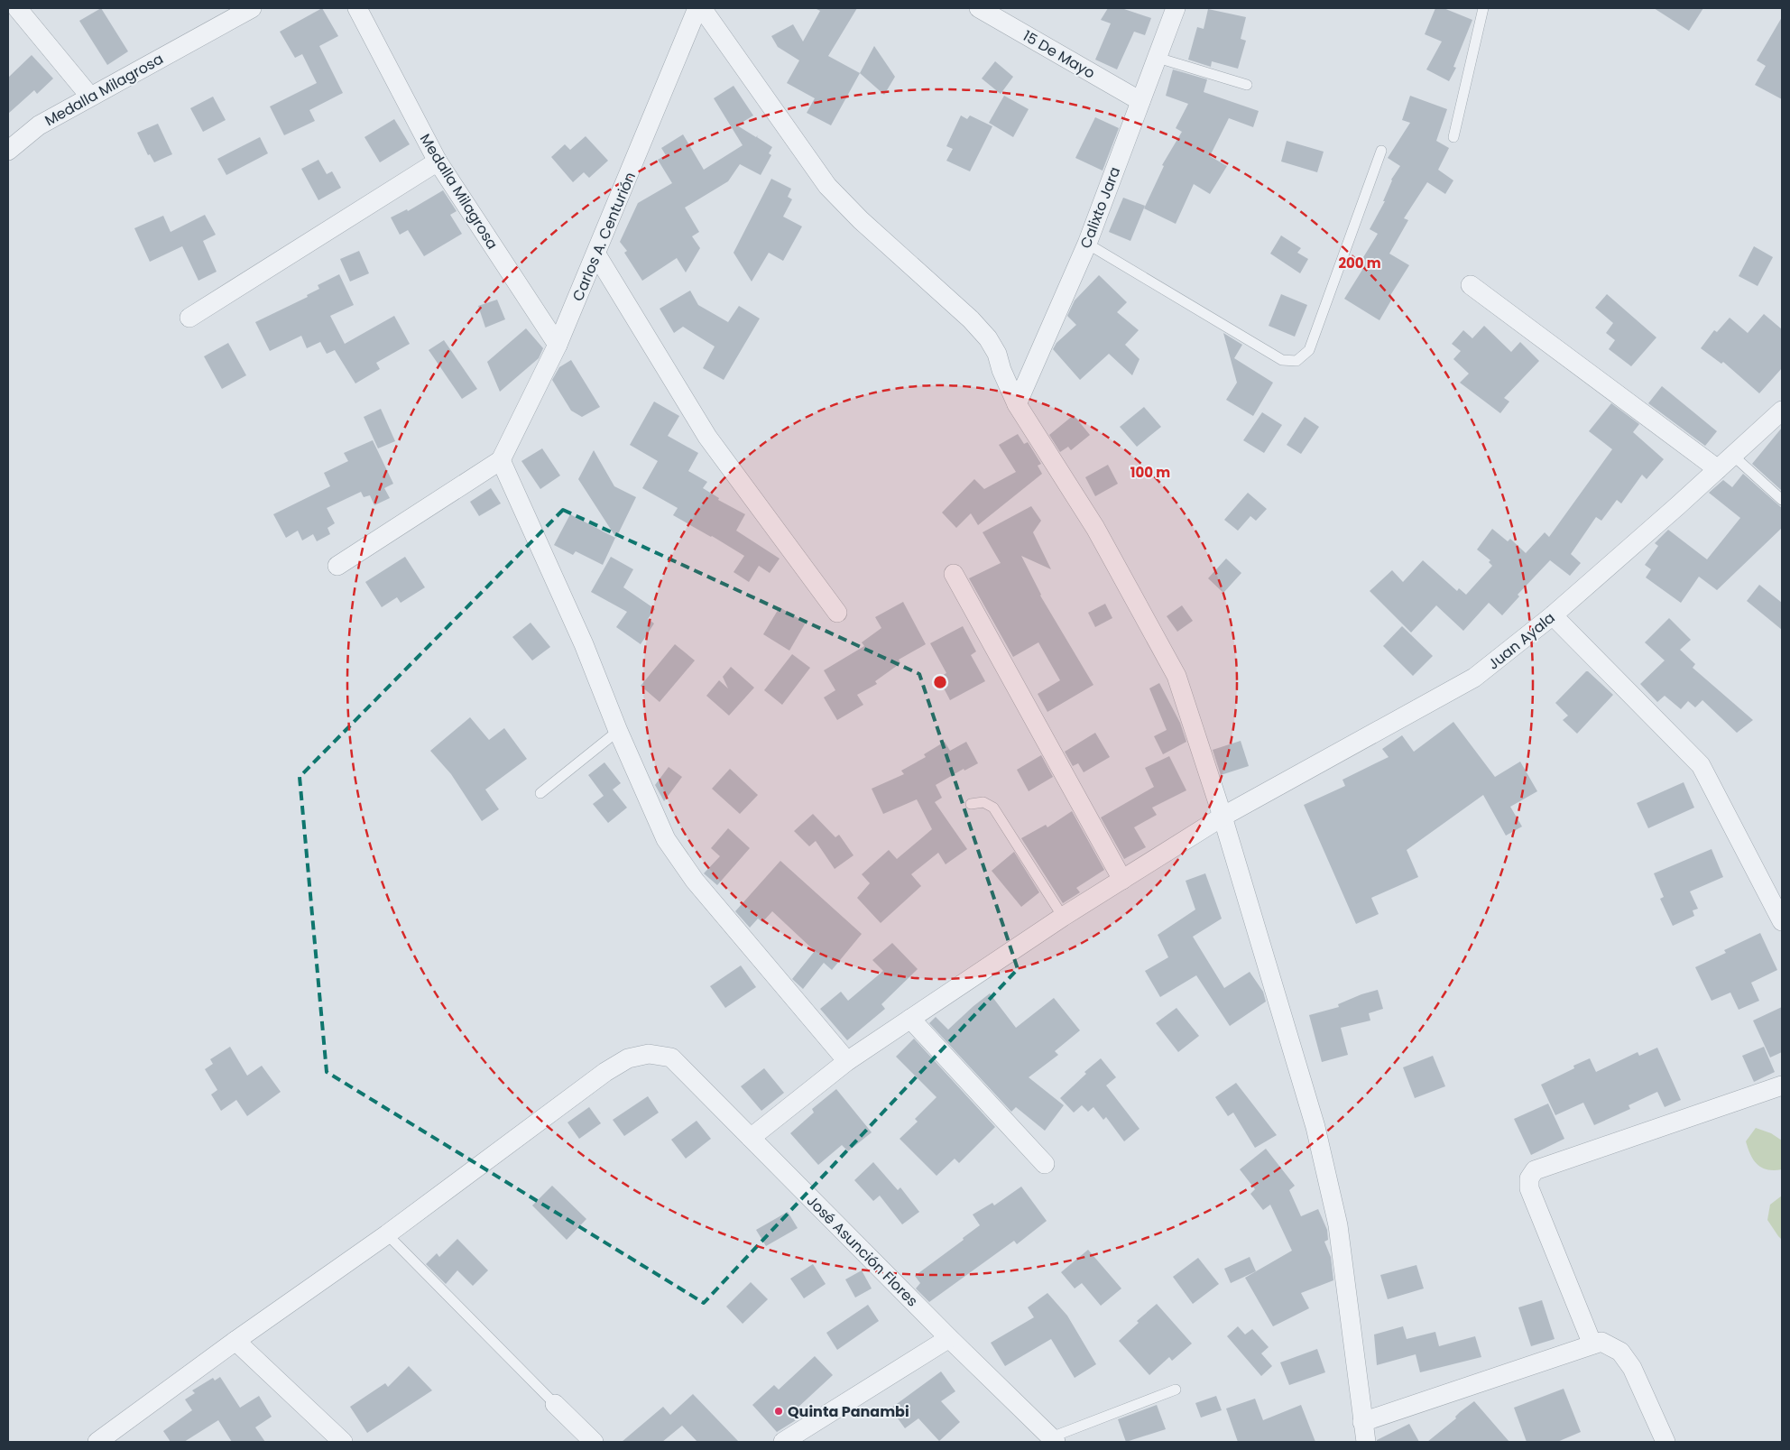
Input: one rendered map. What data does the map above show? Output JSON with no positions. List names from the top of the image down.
{
  "streets": {
    "street": [
      "15 De Mayo",
      "Medalla Milagrosa",
      "Calixto Jara",
      "Carlos A. Centurión",
      "Juan Ayala",
      "José Asunción Flores"
    ]
  },
  "crossings": [
    ["15 De Mayo", "Calixto Jara"],
    ["Medalla Milagrosa", "Carlos A. Centurión"],
    ["Juan Ayala", "José Asunción Flores"]
  ],
  "places": ["Quinta Panambi"],
  "rings": ["200 m", "100 m"]
}
